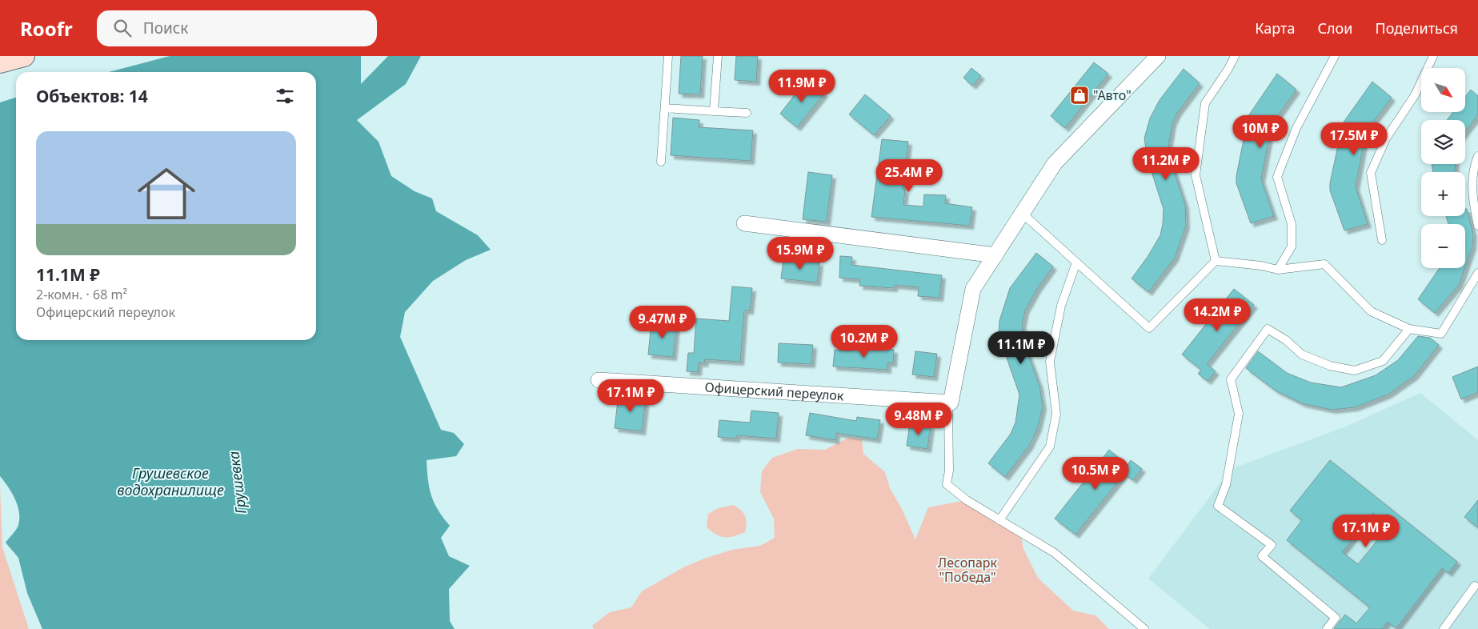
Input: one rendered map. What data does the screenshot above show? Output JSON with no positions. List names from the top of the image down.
{
  "streets": {
    "street": ["Офицерский переулок"]
  },
  "water": ["Грушевское водохранилище", "Грушевка"],
  "parks": ["Лесопарк \"Победа\""],
  "places": {
    "shop": ["\"Авто\""]
  },
  "north": "bottom right",
  "page": {
    "header": "Roofr",
    "search": "Поиск",
    "nav": ["Карта", "Слои", "Поделиться"],
    "map_buttons": ["+", "−"],
    "price": [
      "11.9M ₽",
      "10M ₽",
      "17.5M ₽",
      "11.2M ₽",
      "25.4M ₽",
      "15.9M ₽",
      "14.2M ₽",
      "9.47M ₽",
      "10.2M ₽",
      "11.1M ₽",
      "17.1M ₽",
      "9.48M ₽",
      "10.5M ₽",
      "17.1M ₽"
    ],
    "heading": "Объектов: 14",
    "list": [
      {
        "name": "11.1M ₽",
        "note": "2-комн. · 68 m² · Офицерский переулок"
      }
    ]
  }
}
